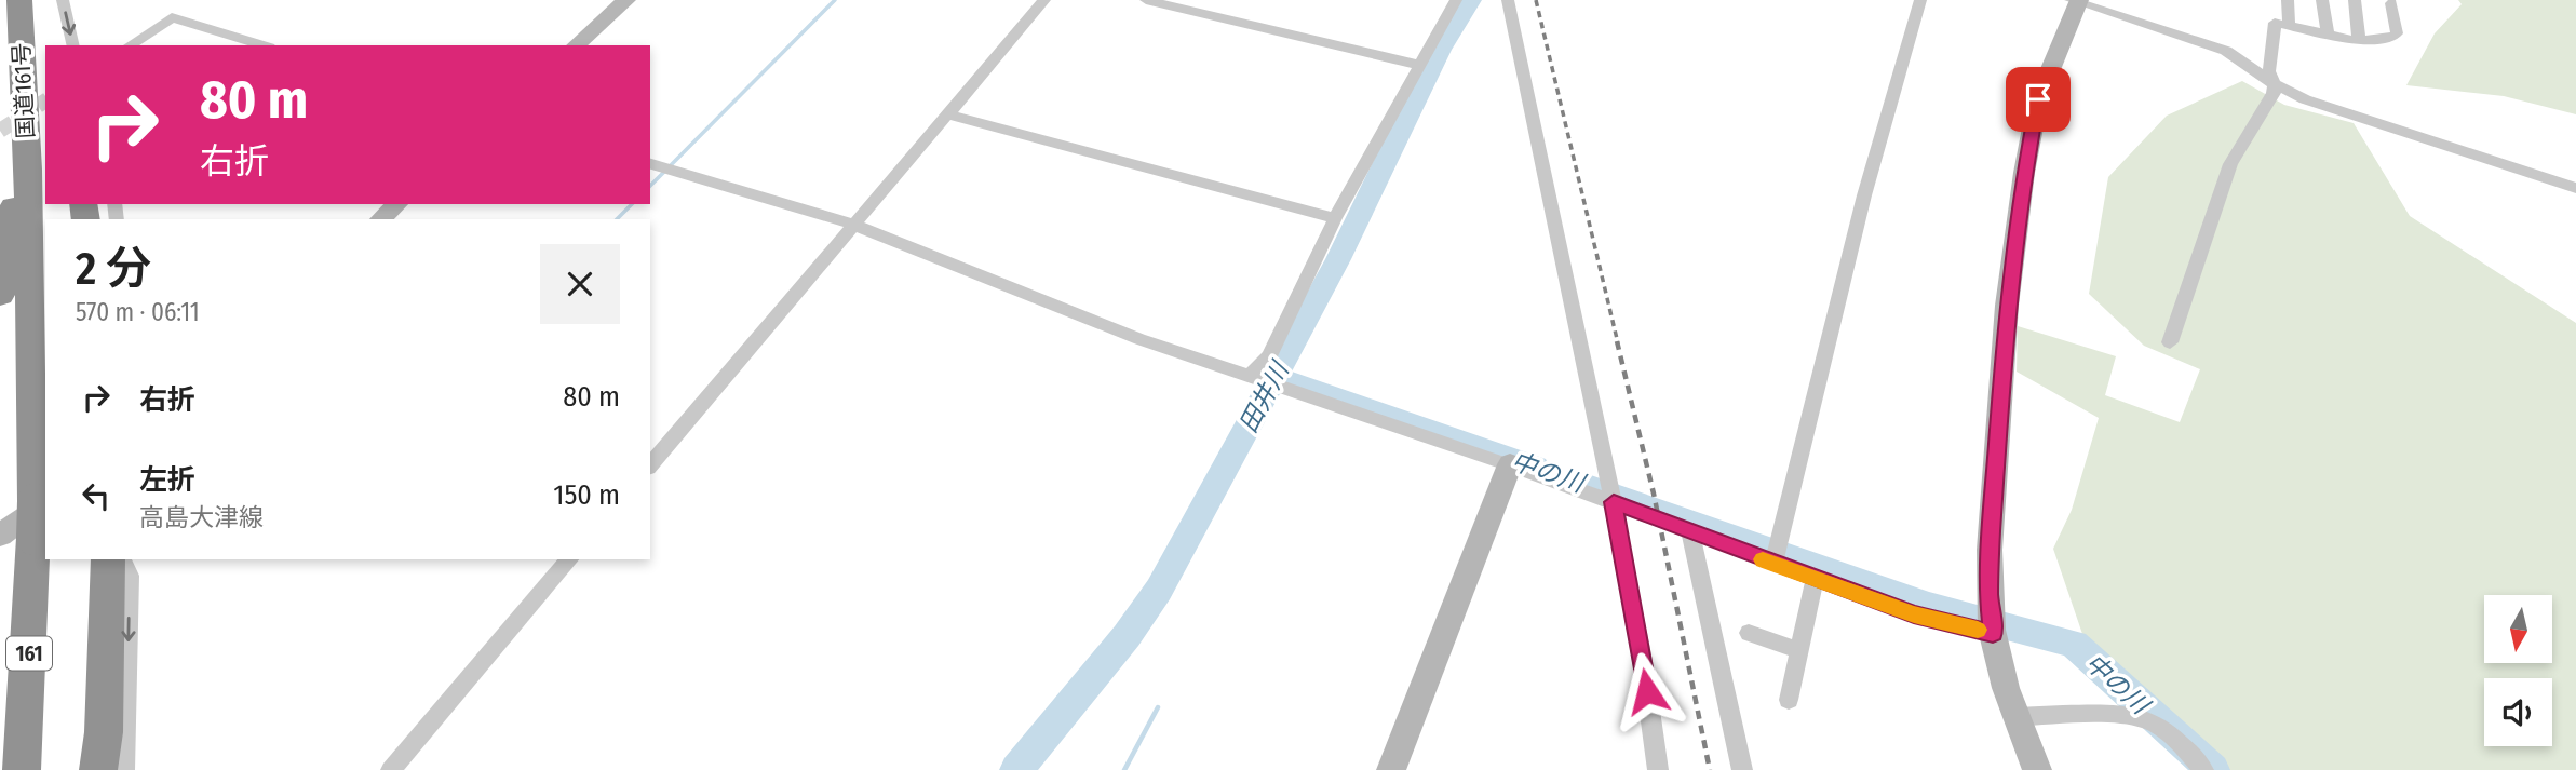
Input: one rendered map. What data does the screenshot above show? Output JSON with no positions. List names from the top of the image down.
{
  "streets": {
    "highway": ["国道161号", "161"]
  },
  "water": ["田井川", "中の川"],
  "north": "bottom",
  "page": {
    "turn": ["80 m", "右折"],
    "heading": ["2 分", "570 m · 06:11"],
    "list": [
      {
        "name": "右折",
        "value": "80 m"
      },
      {
        "name": "左折",
        "note": "高島大津線",
        "value": "150 m"
      }
    ]
  }
}
